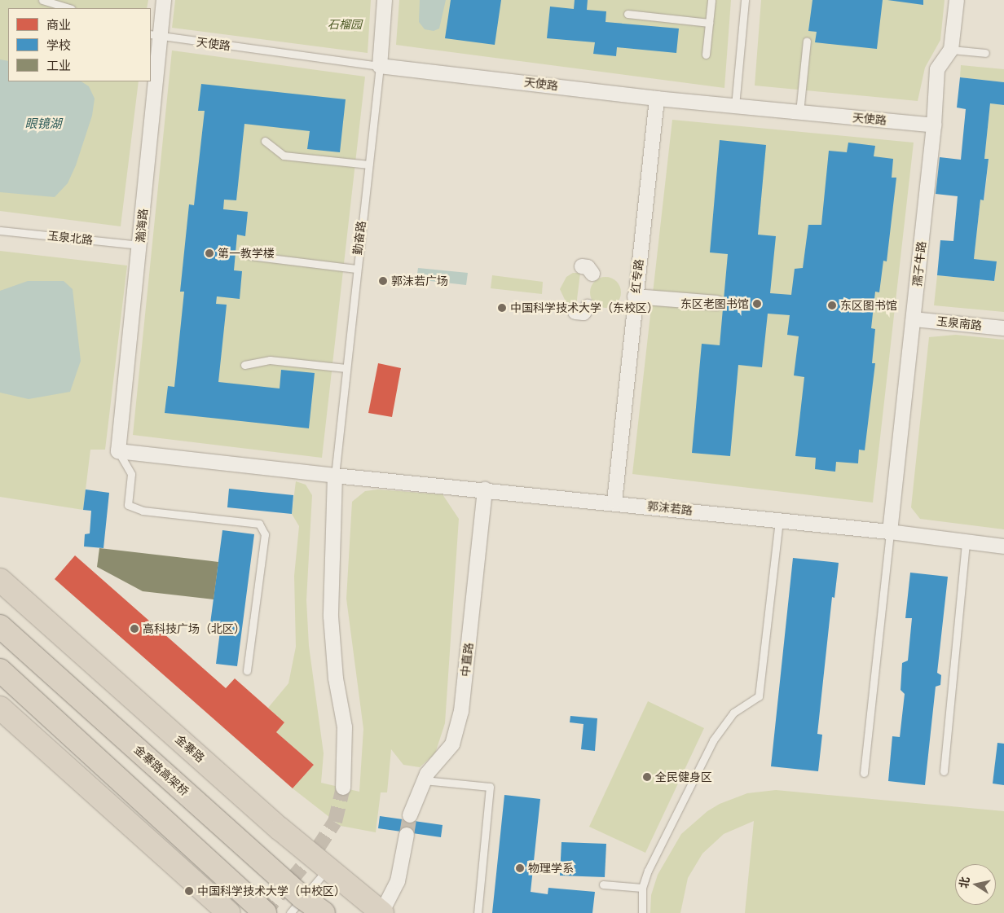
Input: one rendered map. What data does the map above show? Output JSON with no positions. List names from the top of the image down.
{
  "streets": {
    "highway": ["金寨路", "金寨路高架桥"],
    "street": [
      "天使路",
      "瀚海路",
      "勤奋路",
      "孺子牛路",
      "红专路",
      "玉泉南路",
      "郭沫若路",
      "中直路"
    ],
    "lane": ["玉泉北路"]
  },
  "crossings": [
    ["天使路", "瀚海路"],
    ["天使路", "勤奋路"],
    ["天使路", "孺子牛路"],
    ["天使路", "红专路"],
    ["瀚海路", "玉泉北路"],
    ["瀚海路", "郭沫若路"],
    ["勤奋路", "郭沫若路"],
    ["孺子牛路", "玉泉南路"],
    ["孺子牛路", "郭沫若路"],
    ["红专路", "郭沫若路"],
    ["郭沫若路", "中直路"]
  ],
  "water": ["眼镜湖"],
  "parks": ["石榴园"],
  "places": [
    "第一教学楼",
    "郭沫若广场",
    "东区老图书馆",
    "东区图书馆",
    "中国科学技术大学（东校区）",
    "高科技广场（北区）",
    "全民健身区",
    "物理学系",
    "中国科学技术大学（中校区）"
  ],
  "legend": ["商业", "学校", "工业"],
  "north": "left"
}
